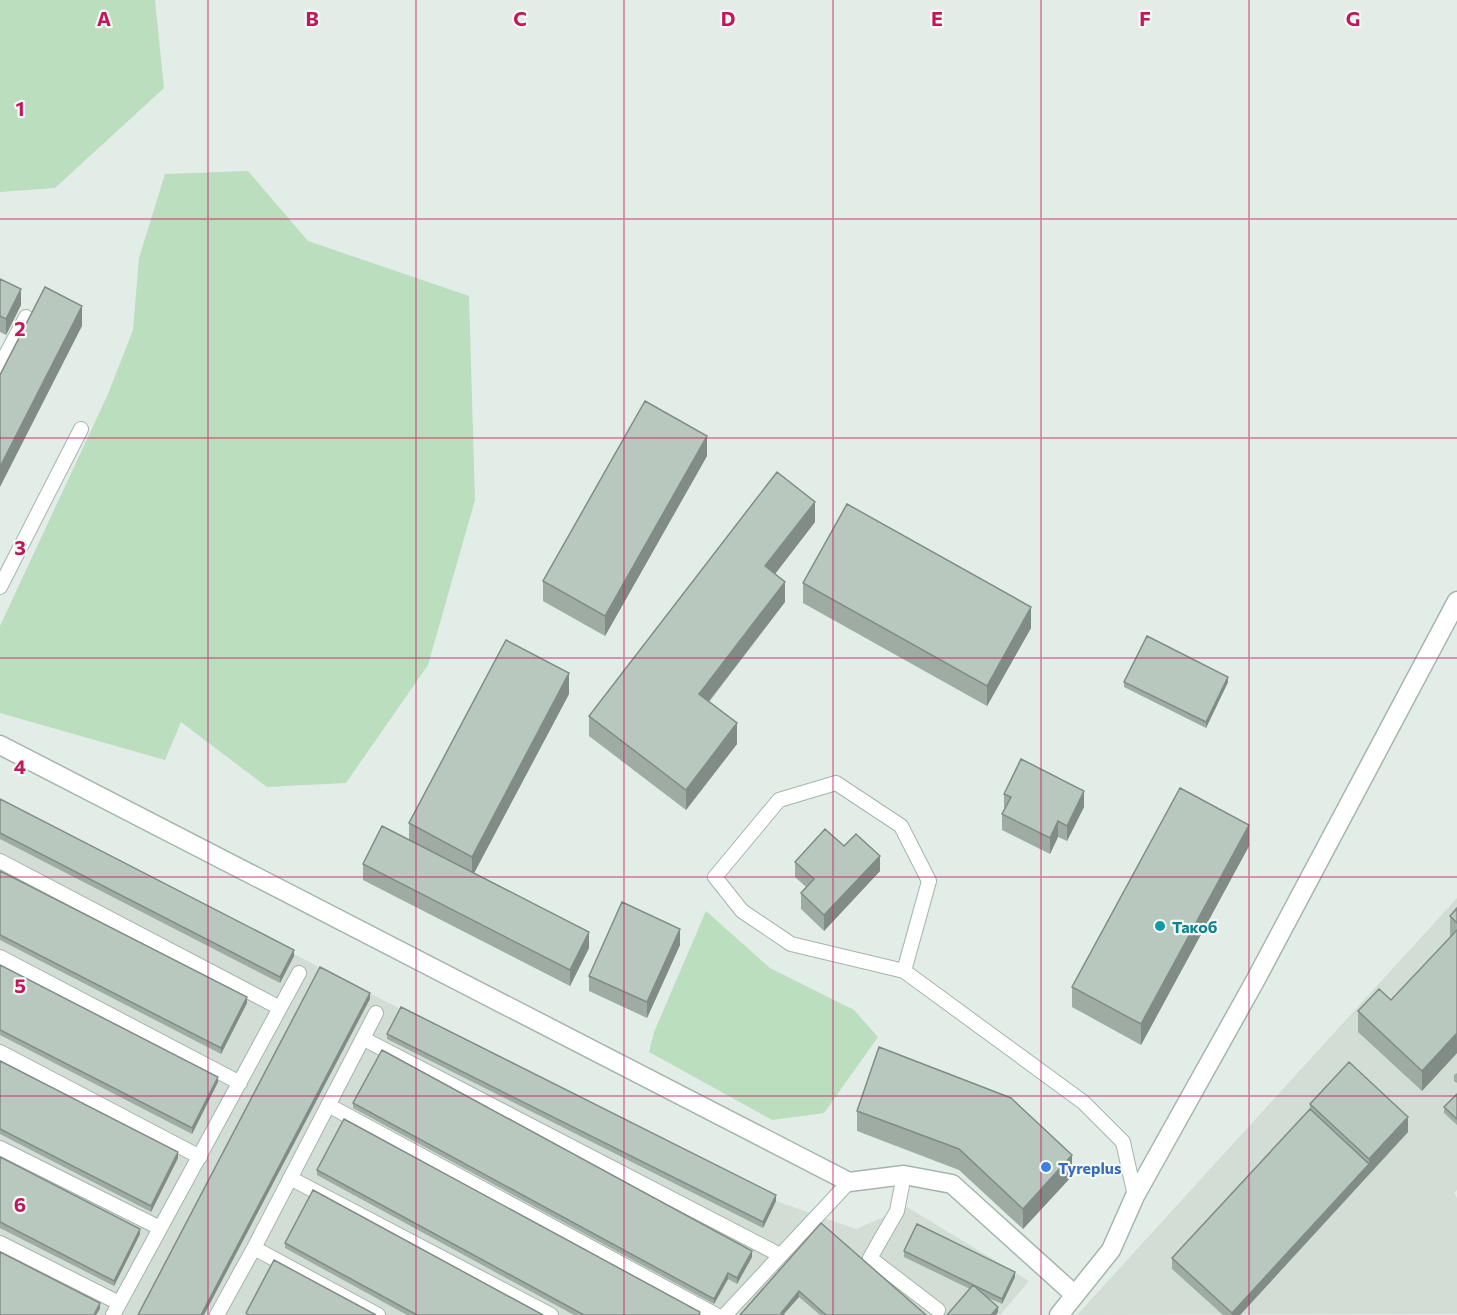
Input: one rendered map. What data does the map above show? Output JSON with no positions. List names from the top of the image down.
{
  "places": ["Такоб", "Tyreplus"],
  "grid": {
    "columns": [
      "A",
      "B",
      "C",
      "D",
      "E",
      "F",
      "G"
    ],
    "rows": [
      "1",
      "2",
      "3",
      "4",
      "5",
      "6"
    ]
  }
}
